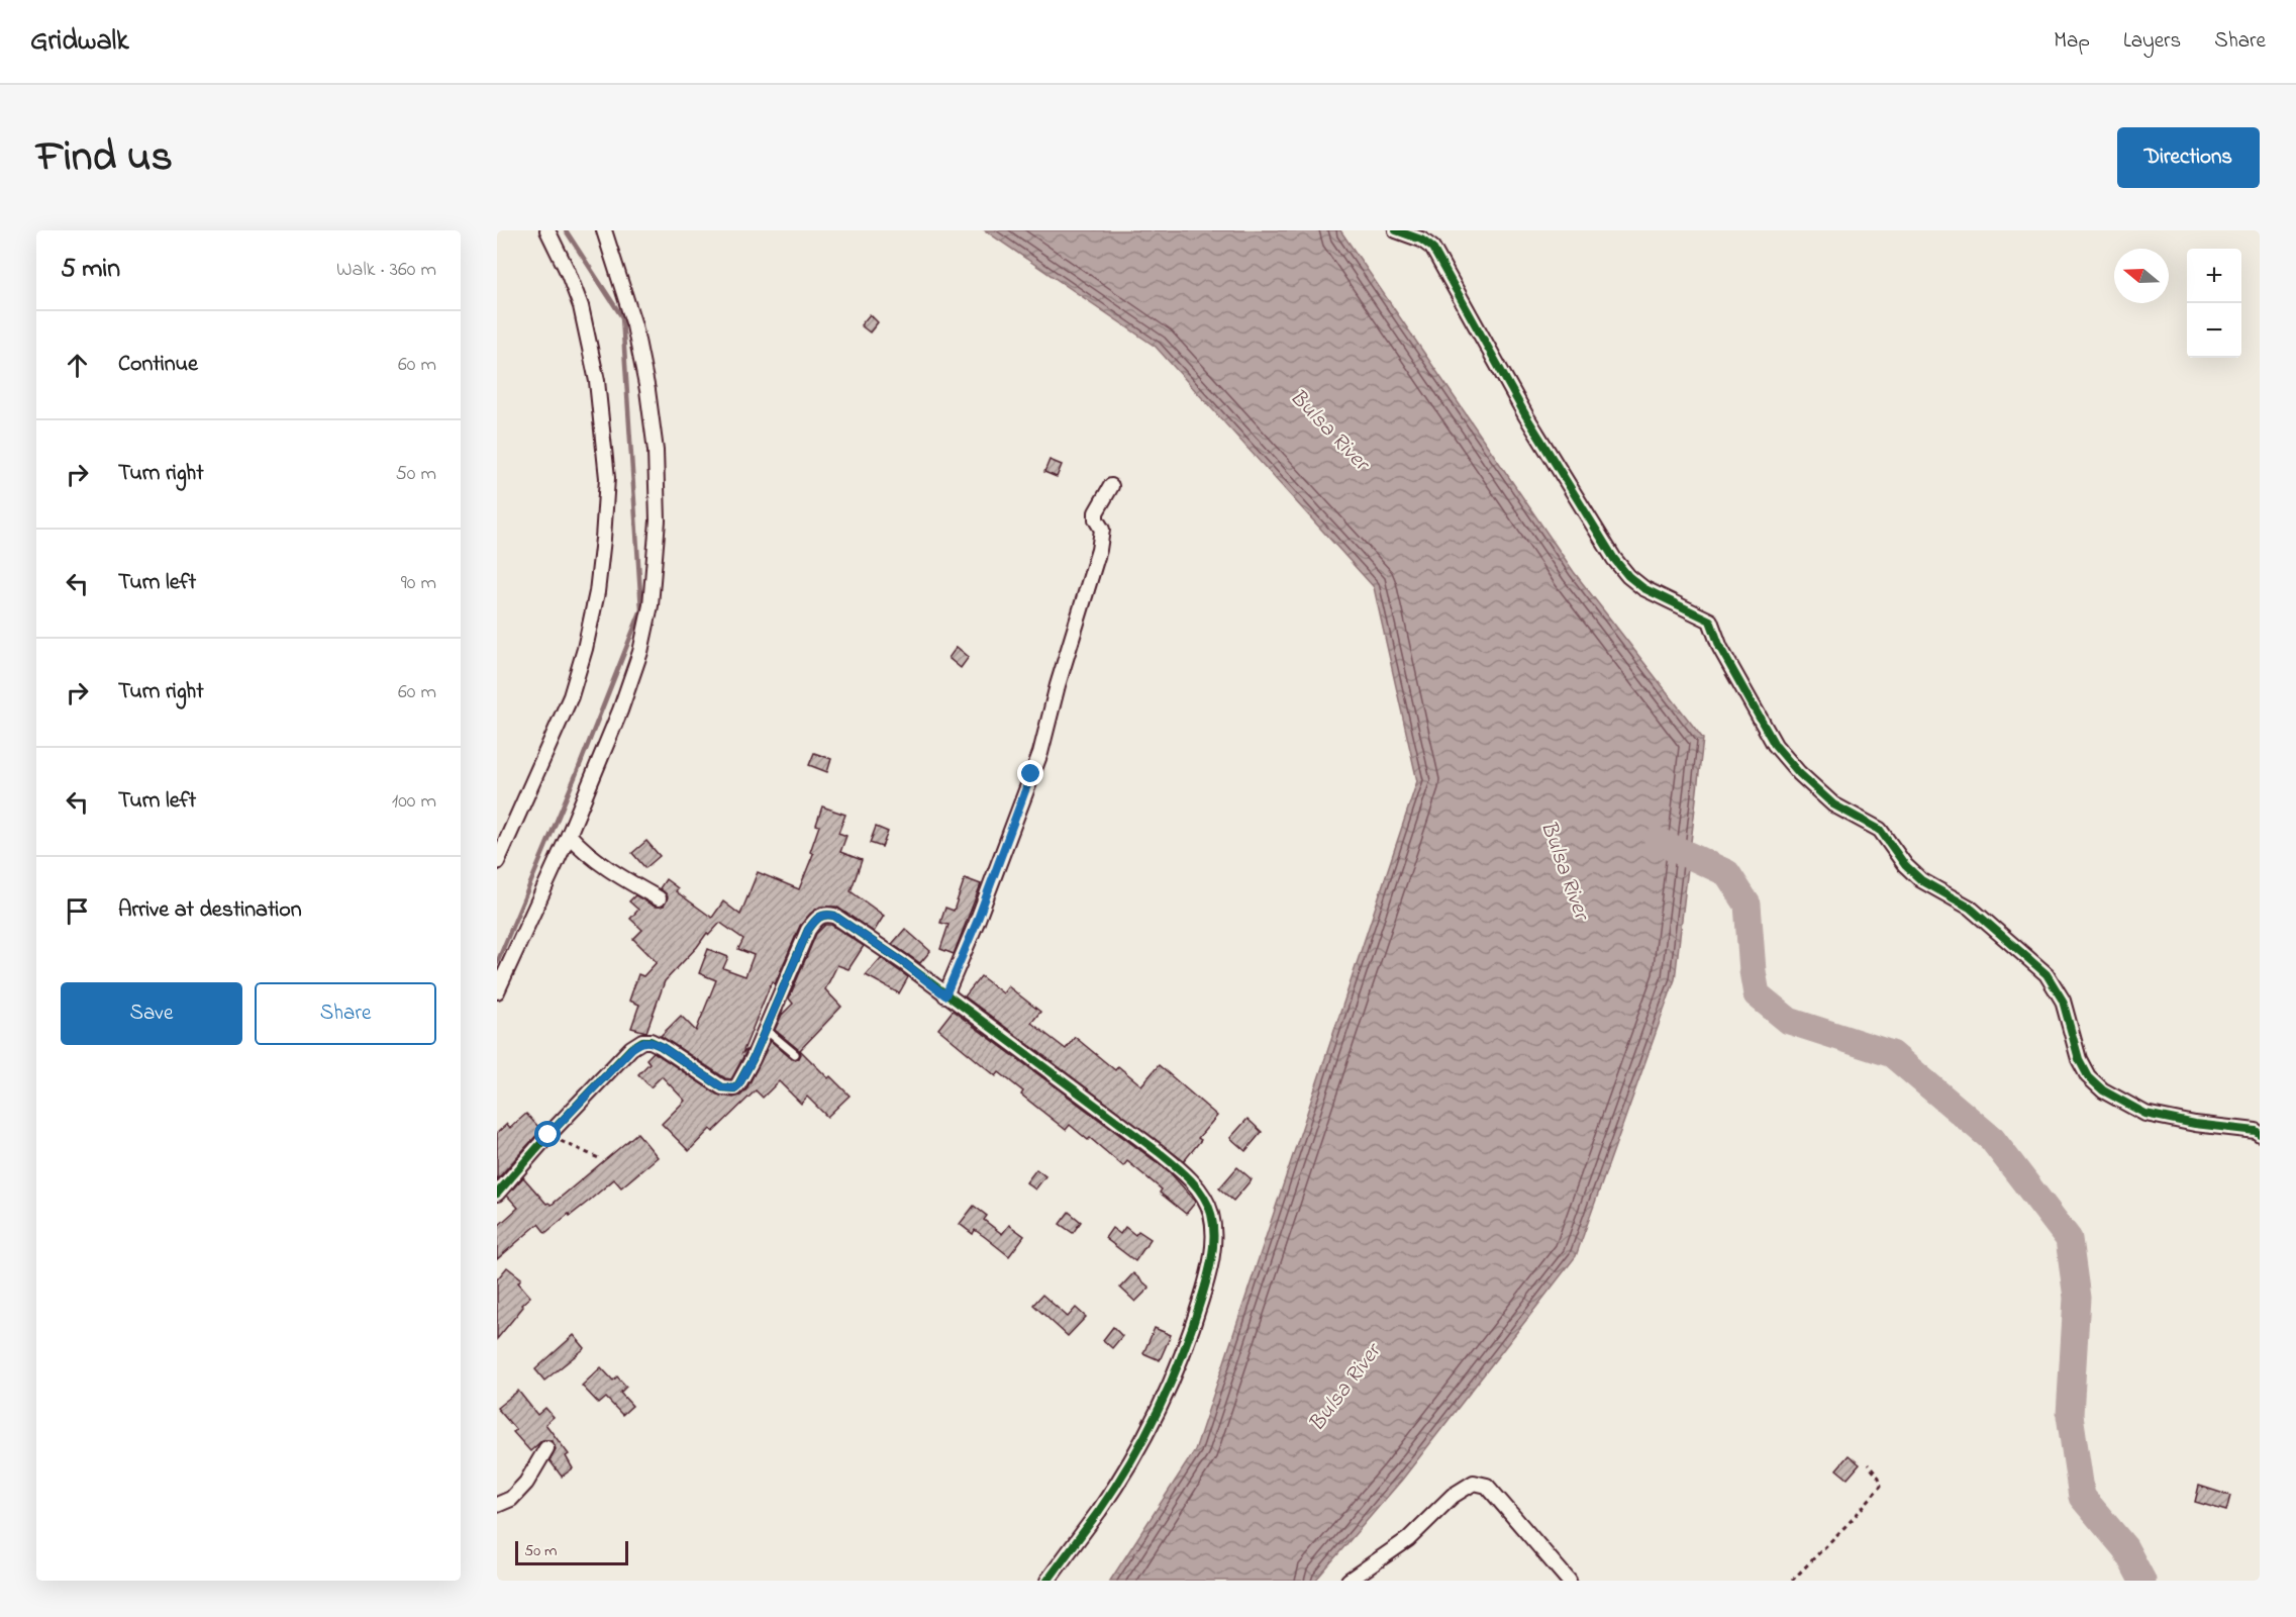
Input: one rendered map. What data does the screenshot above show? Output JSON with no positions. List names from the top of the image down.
{
  "water": ["Bulsa River"],
  "scale_bar": "50 m",
  "north": "left",
  "page": {
    "header": "Gridwalk",
    "nav": ["Map", "Layers", "Share"],
    "title": "Find us",
    "buttons": [
      "Directions",
      ["Save", "Share"]
    ],
    "heading": ["5 min", "Walk · 360 m"],
    "map_buttons": ["+", "−"],
    "list": [
      ["Continue", "60 m"],
      ["Turn right", "50 m"],
      ["Turn left", "90 m"],
      ["Turn right", "60 m"],
      ["Turn left", "100 m"],
      "Arrive at destination"
    ],
    "scale": "50 m"
  }
}
